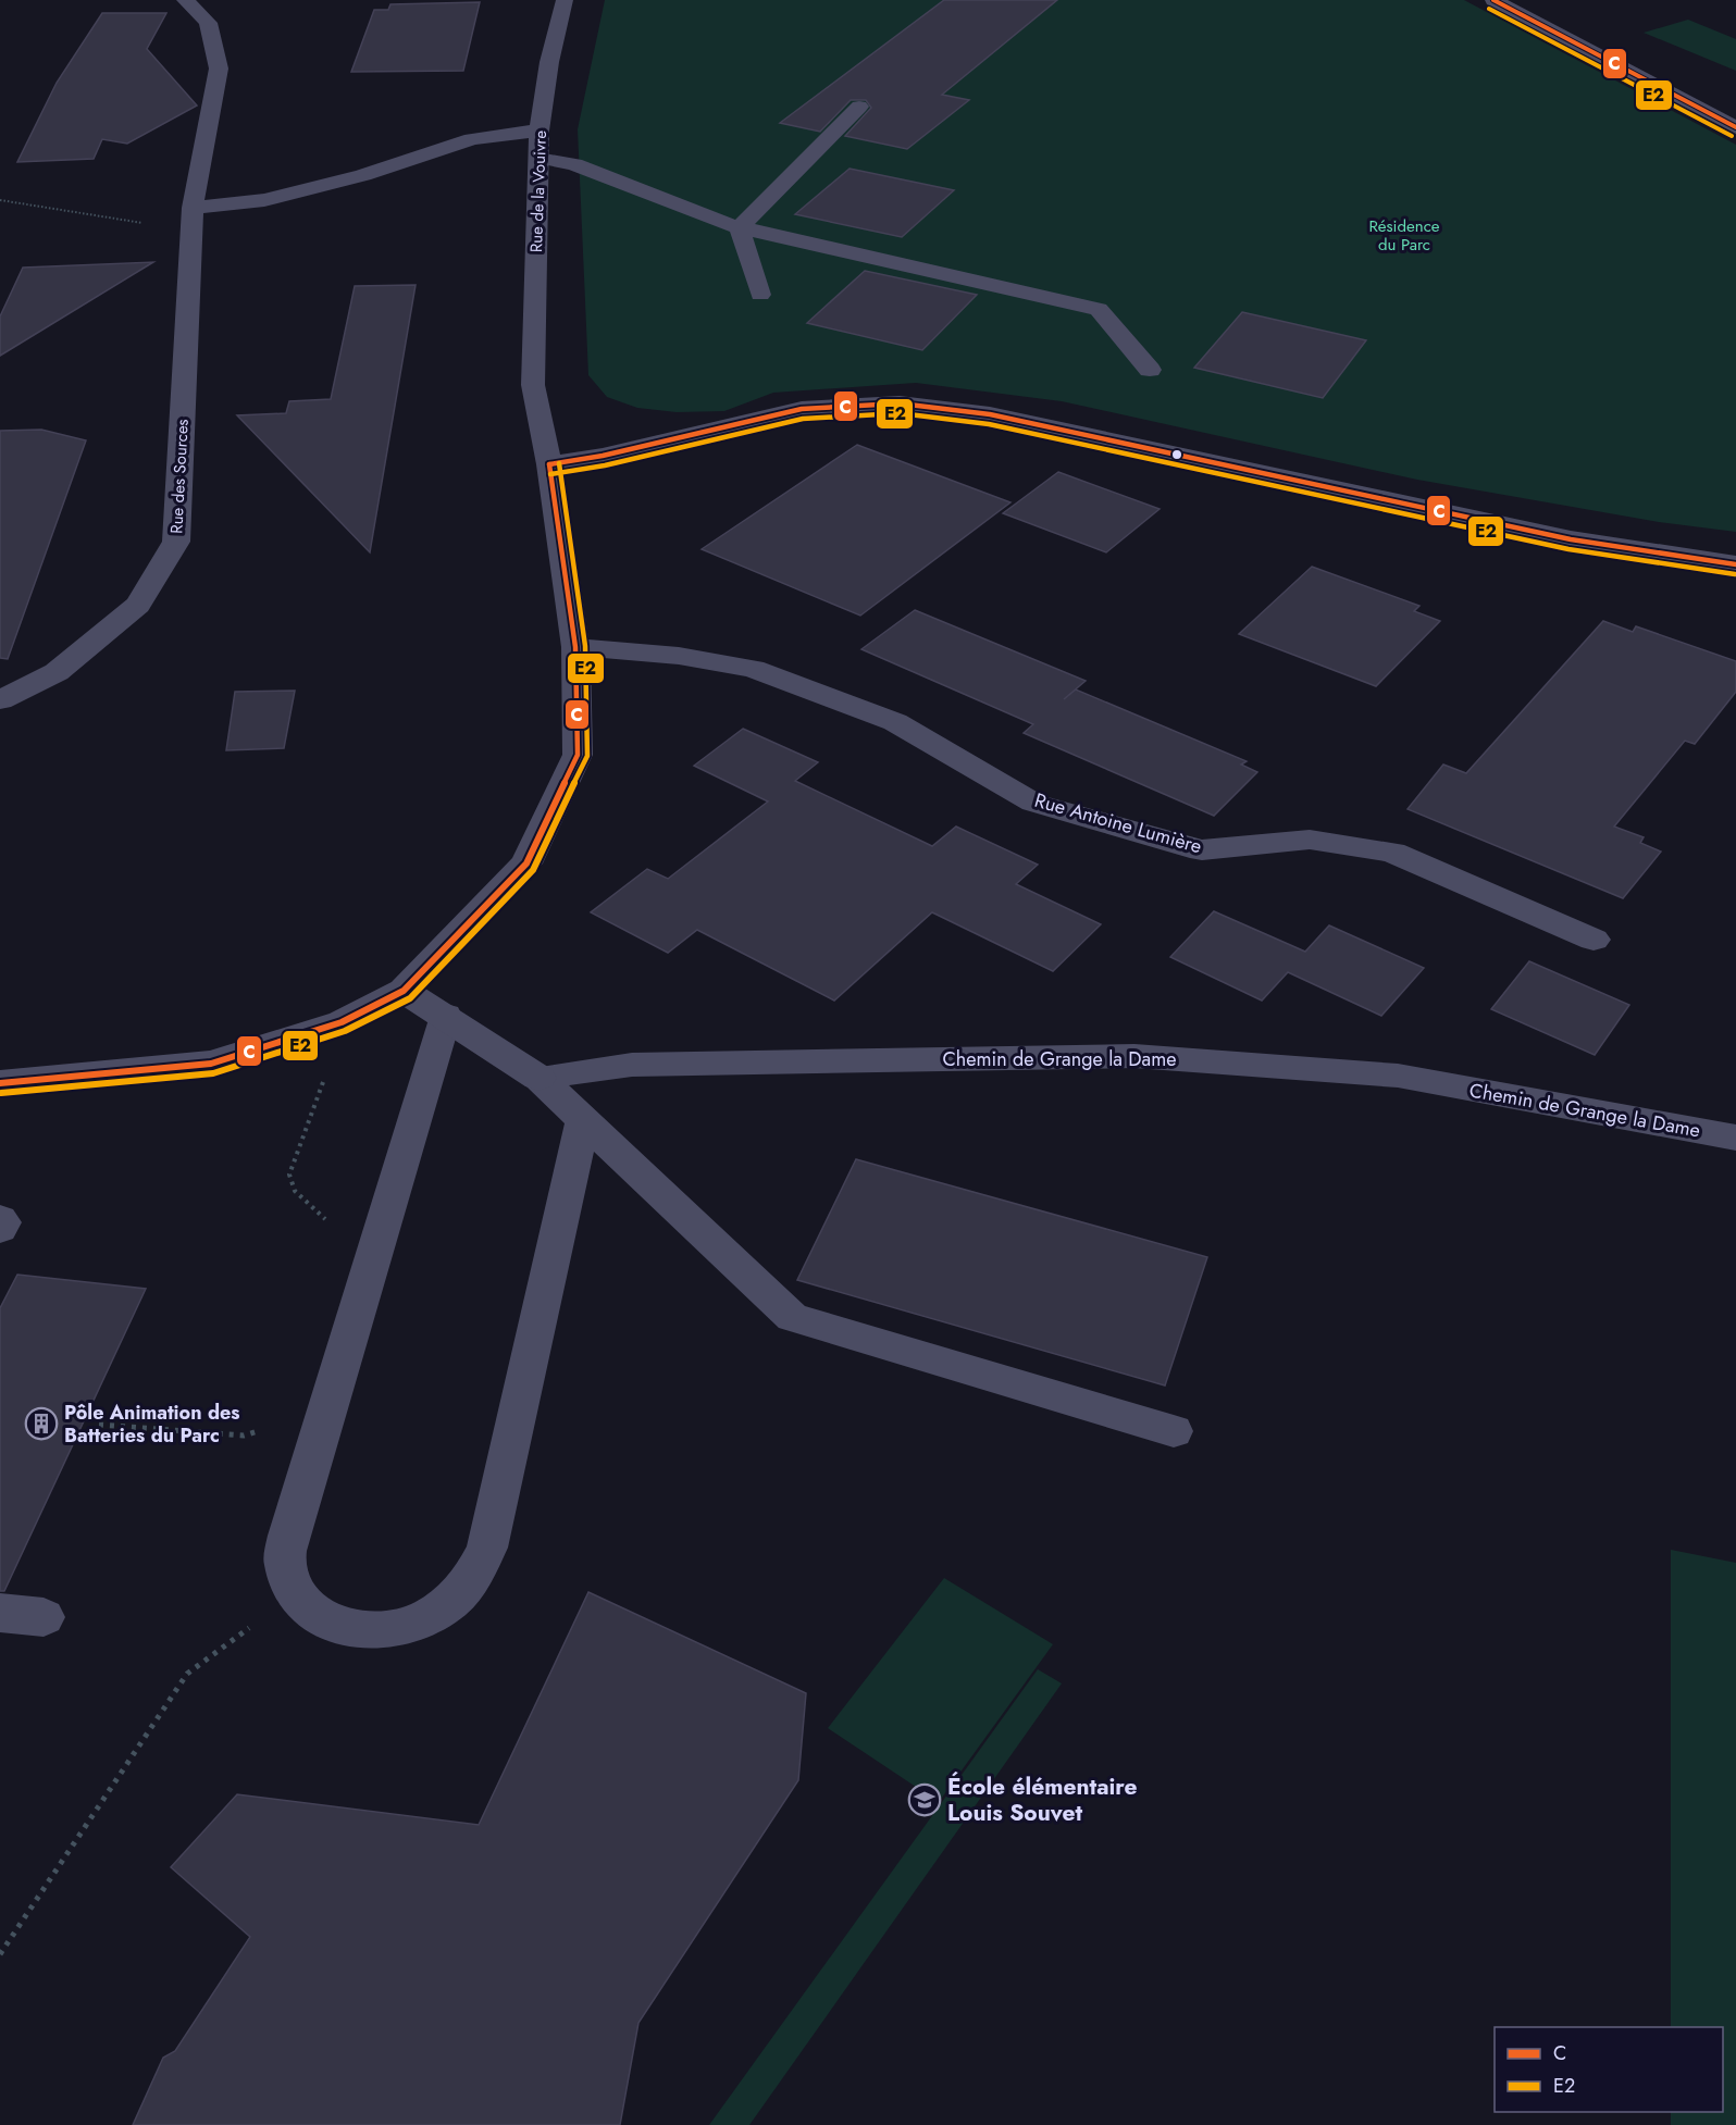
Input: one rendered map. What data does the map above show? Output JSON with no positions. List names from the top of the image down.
{
  "streets": {
    "street": ["Rue de la Vouivre", "Rue des Sources", "Rue Antoine Lumière"],
    "lane": ["Chemin de Grange la Dame"]
  },
  "crossings": [
    ["Rue de la Vouivre", "Rue Antoine Lumière"]
  ],
  "parks": ["Résidence du Parc"],
  "places": {
    "building": ["Pôle Animation des Batteries du Parc"],
    "school or university": ["École élémentaire Louis Souvet"]
  },
  "lines": ["transit line C", "transit line E2"],
  "legend": ["C", "E2"]
}
